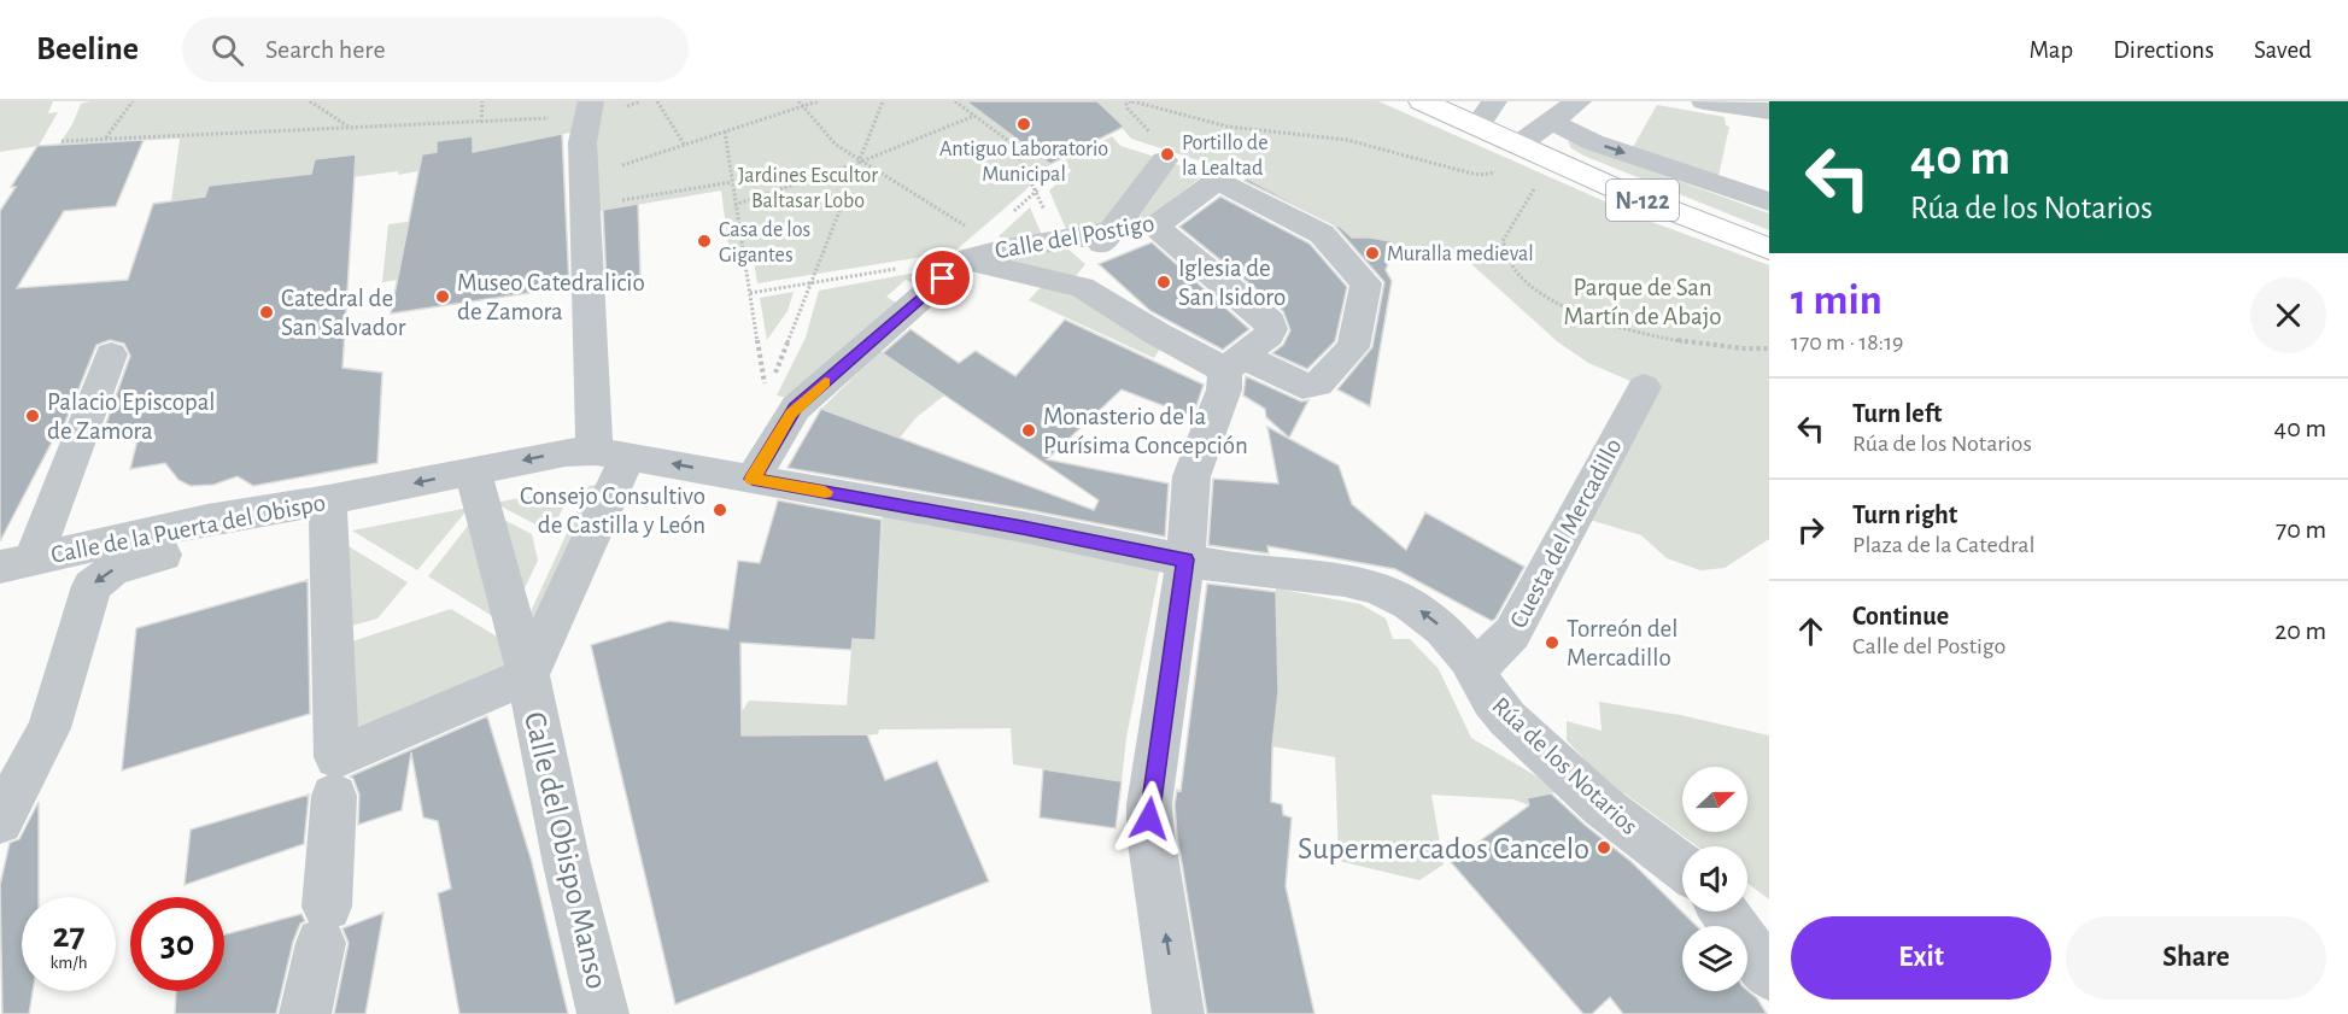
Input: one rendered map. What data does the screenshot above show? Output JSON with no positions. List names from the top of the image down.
{
  "streets": {
    "highway": ["N-122"],
    "street": [
      "Calle del Postigo",
      "Calle de la Puerta del Obispo",
      "Cuesta del Mercadillo",
      "Rúa de los Notarios",
      "Calle del Obispo Manso"
    ]
  },
  "crossings": [
    ["Calle del Postigo", "Rúa de los Notarios"],
    ["Calle de la Puerta del Obispo", "Rúa de los Notarios"],
    ["Calle de la Puerta del Obispo", "Calle del Obispo Manso"],
    ["Cuesta del Mercadillo", "Rúa de los Notarios"]
  ],
  "one_way": ["Rúa de los Notarios"],
  "parks": ["Jardines Escultor Baltasar Lobo", "Parque de San Martín de Abajo"],
  "places": [
    "Antiguo Laboratorio Municipal",
    "Portillo de la Lealtad",
    "Casa de los Gigantes",
    "Muralla medieval",
    "Iglesia de San Isidoro",
    "Museo Catedralicio de Zamora",
    "Catedral de San Salvador",
    "Palacio Episcopal de Zamora",
    "Monasterio de la Purísima Concepción",
    "Consejo Consultivo de Castilla y León",
    "Torreón del Mercadillo",
    "Supermercados Cancelo"
  ],
  "north": "right",
  "page": {
    "header": "Beeline",
    "search": "Search here",
    "nav": ["Map", "Directions", "Saved"],
    "turn": ["40 m", "Rúa de los Notarios"],
    "heading": ["1 min", "170 m · 18:19"],
    "list": [
      {
        "name": "Turn left",
        "note": "Rúa de los Notarios",
        "value": "40 m"
      },
      {
        "name": "Turn right",
        "note": "Plaza de la Catedral",
        "value": "70 m"
      },
      {
        "name": "Continue",
        "note": "Calle del Postigo",
        "value": "20 m"
      }
    ],
    "speed": "27 km/h",
    "limit": "30",
    "buttons": ["Exit", "Share"]
  }
}
